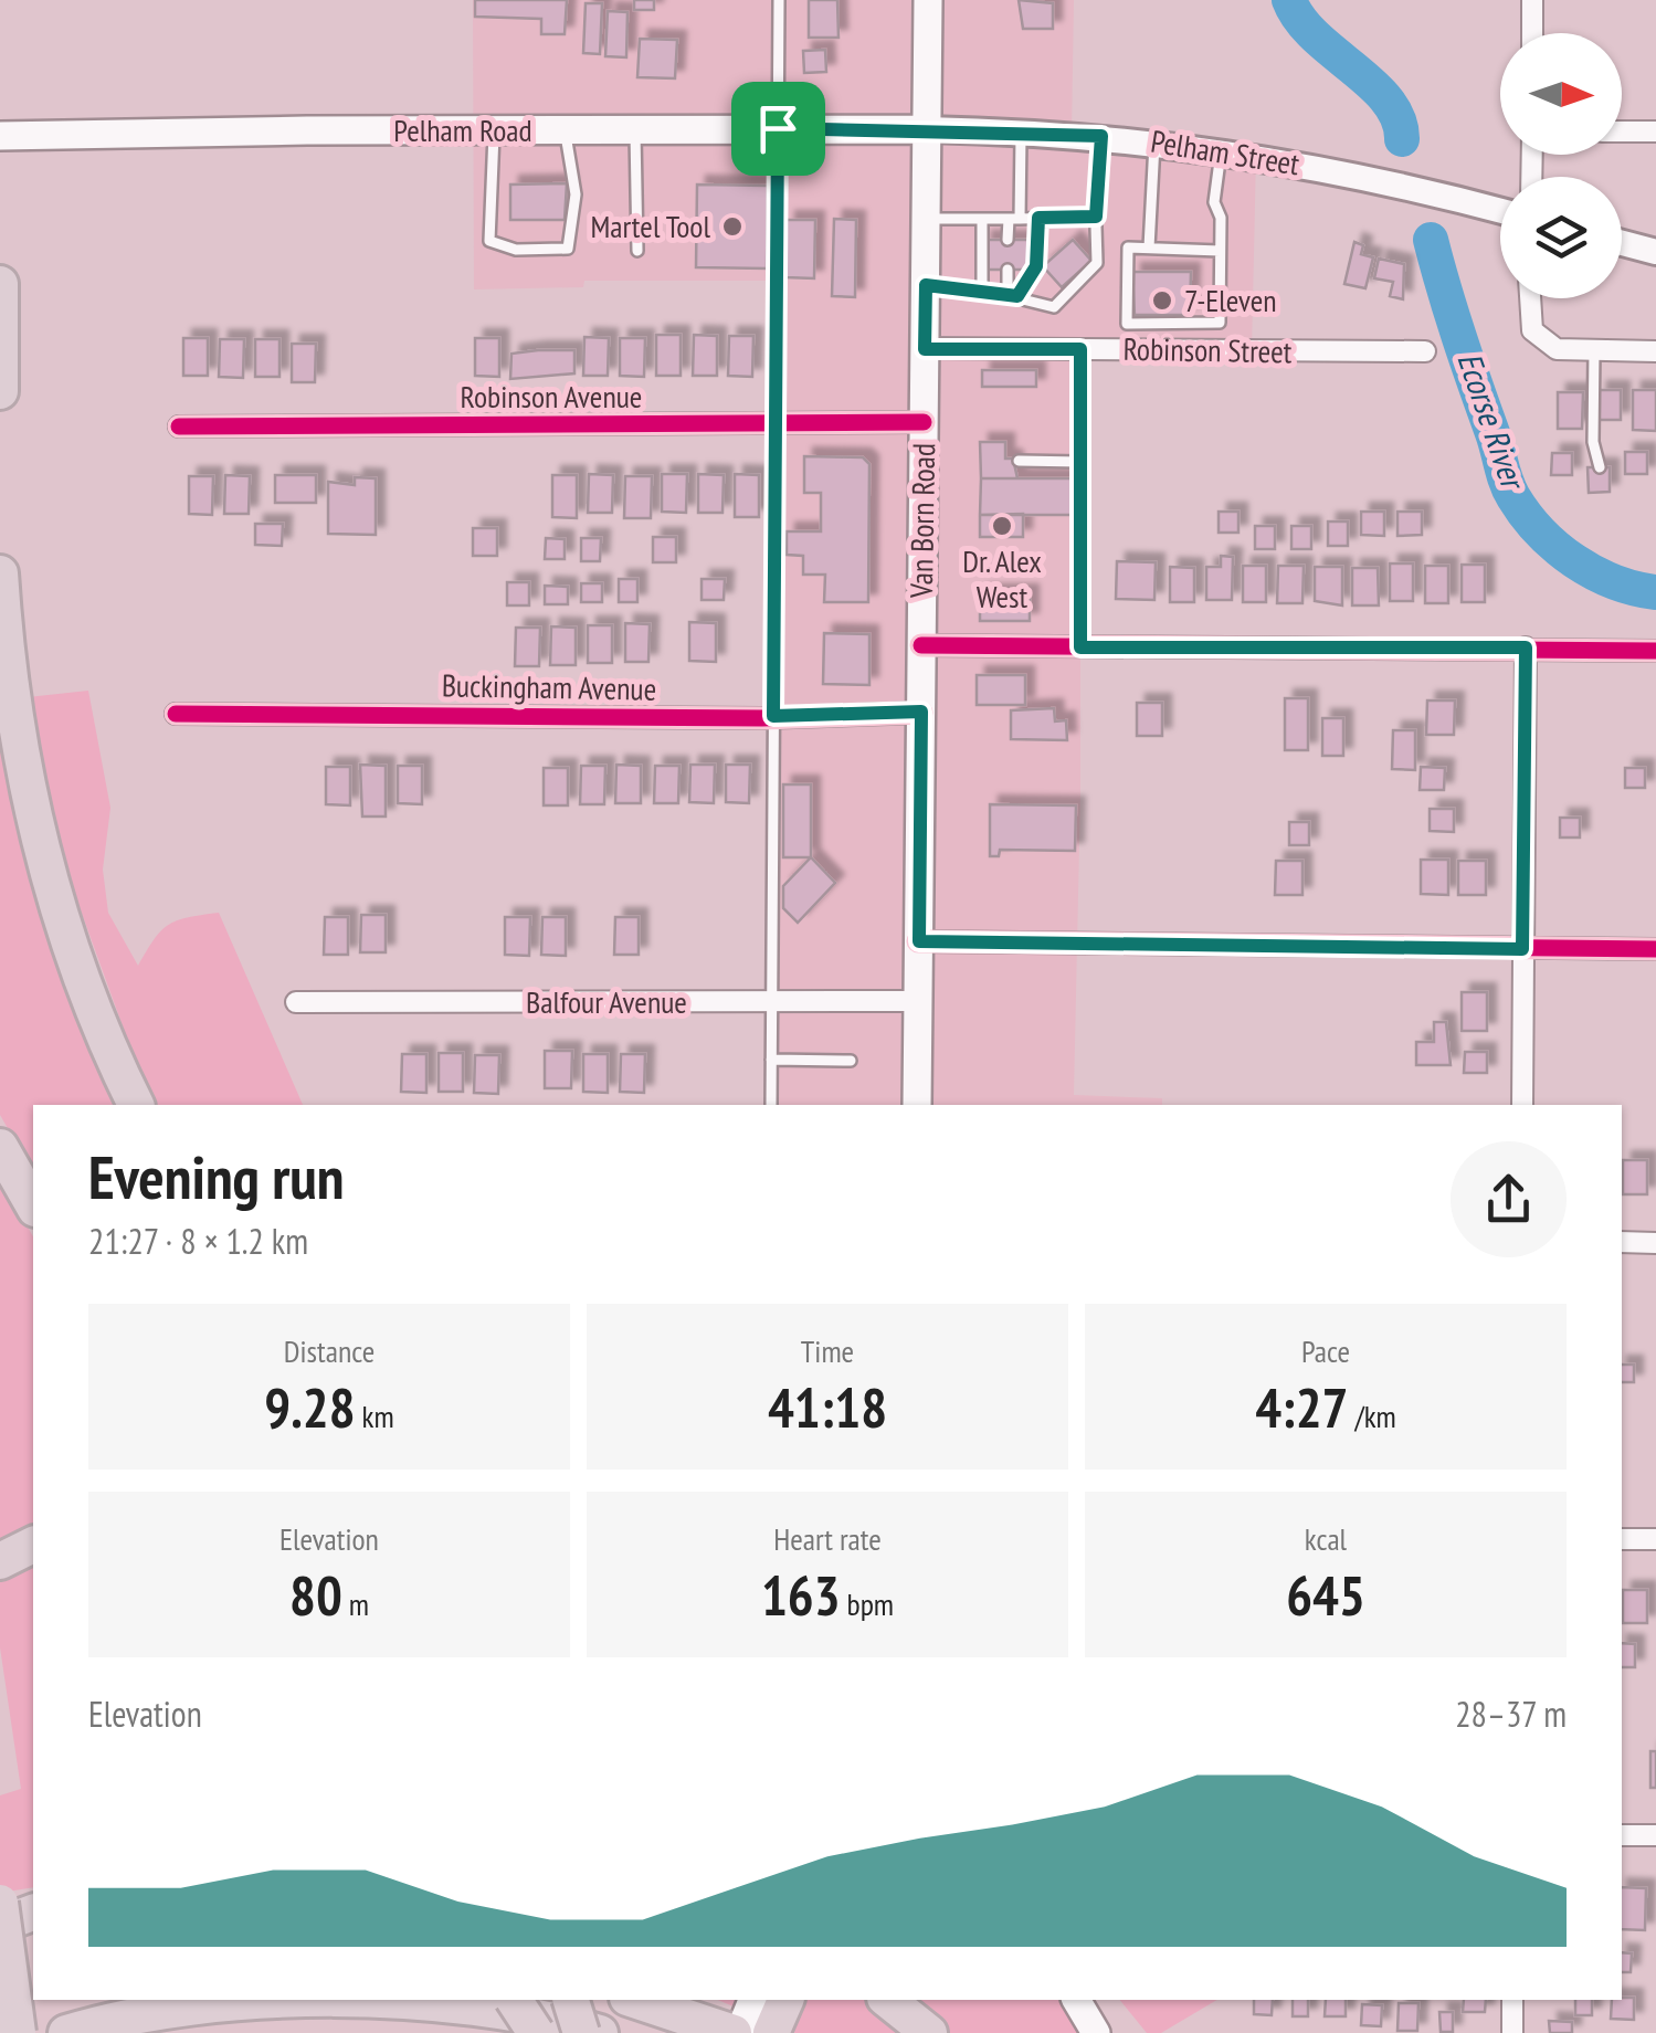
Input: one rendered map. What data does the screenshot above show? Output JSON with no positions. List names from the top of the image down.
{
  "streets": {
    "main road": ["Pelham Road", "Van Born Road"],
    "street": [
      "Pelham Street",
      "Robinson Street",
      "Robinson Avenue",
      "Buckingham Avenue",
      "Balfour Avenue"
    ]
  },
  "crossings": [
    ["Pelham Road", "Pelham Street"],
    ["Pelham Road", "Van Born Road"],
    ["Pelham Street", "Van Born Road"],
    ["Robinson Street", "Van Born Road"],
    ["Robinson Avenue", "Van Born Road"],
    ["Van Born Road", "Buckingham Avenue"],
    ["Van Born Road", "Balfour Avenue"]
  ],
  "water": ["Ecorse River"],
  "places": ["Martel Tool", "7-Eleven", "Dr. Alex West"],
  "north": "right",
  "page": {
    "heading": ["Evening run", "21:27 · 8 × 1.2 km"],
    "stats": [
      ["Distance", "9.28 km"],
      ["Time", "41:18"],
      ["Pace", "4:27 /km"],
      ["Elevation", "80 m"],
      ["Heart rate", "163 bpm"],
      ["kcal", "645"]
    ],
    "chart": ["Elevation", "28–37 m"]
  }
}
